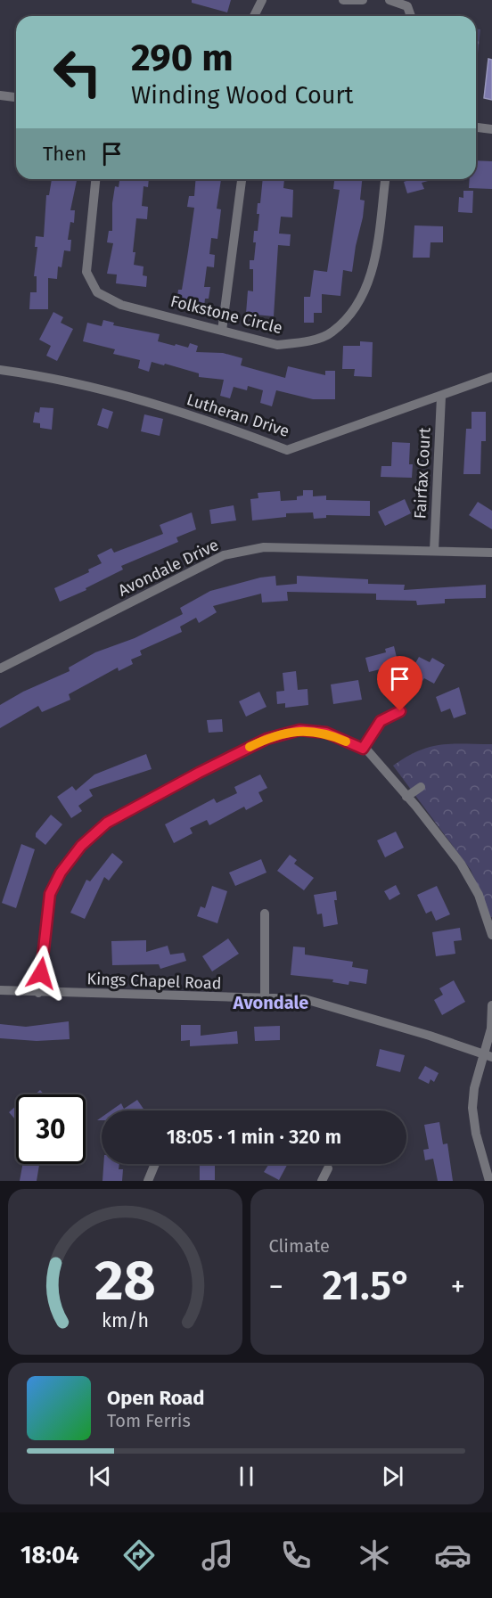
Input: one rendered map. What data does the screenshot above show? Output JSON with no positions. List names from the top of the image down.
{
  "streets": {
    "street": [
      "Folkstone Circle",
      "Lutheran Drive",
      "Fairfax Court",
      "Avondale Drive",
      "Kings Chapel Road"
    ]
  },
  "crossings": [
    ["Lutheran Drive", "Fairfax Court"],
    ["Fairfax Court", "Avondale Drive"]
  ],
  "districts": ["Avondale"],
  "page": {
    "turn": ["290 m", "Winding Wood Court"],
    "then": "Then",
    "limit": "30",
    "trip": "18:05 · 1 min · 320 m",
    "tile": "Climate",
    "heat": ["−", "21.5°", "+"],
    "song": ["Open Road", "Tom Ferris"],
    "tabs": "18:04",
    "gauge": ["28", "km/h"]
  }
}
